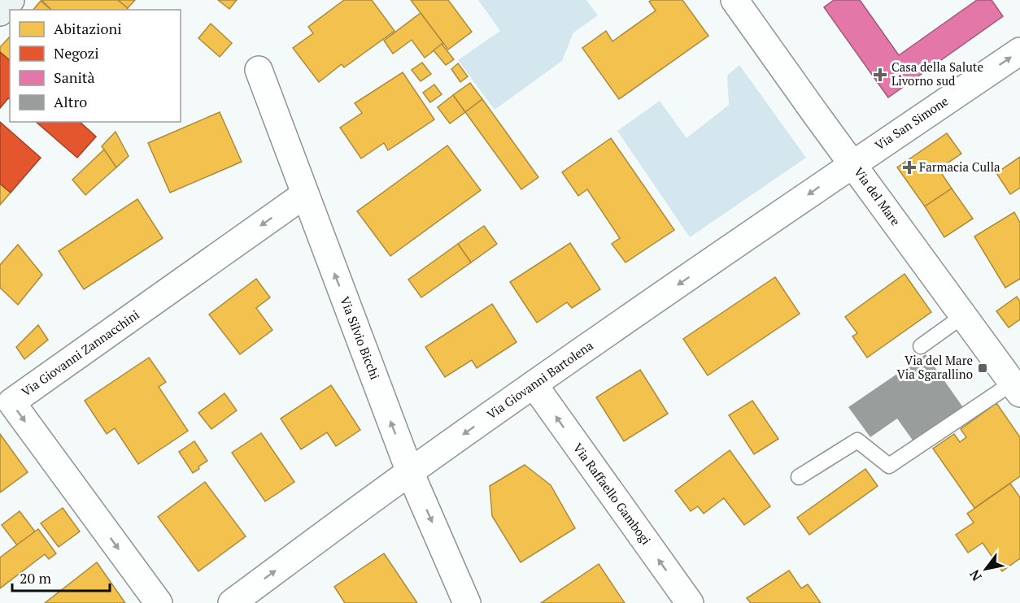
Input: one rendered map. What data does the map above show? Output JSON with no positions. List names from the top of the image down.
{
  "streets": {
    "street": [
      "Via San Simone",
      "Via del Mare",
      "Via Silvio Bicchi",
      "Via Giovanni Zannacchini",
      "Via Giovanni Bartolena",
      "Via Raffaello Gambogi"
    ]
  },
  "crossings": [
    ["Via San Simone", "Via del Mare"],
    ["Via San Simone", "Via Giovanni Bartolena"],
    ["Via del Mare", "Via Giovanni Bartolena"],
    ["Via Silvio Bicchi", "Via Giovanni Zannacchini"],
    ["Via Silvio Bicchi", "Via Giovanni Bartolena"],
    ["Via Giovanni Bartolena", "Via Raffaello Gambogi"]
  ],
  "one_way": ["Via San Simone", "Via Raffaello Gambogi"],
  "places": {
    "health": ["Casa della Salute Livorno sud", "Farmacia Culla"],
    "transit": ["Via del Mare Via Sgarallino"]
  },
  "legend": [
    "Abitazioni",
    "Negozi",
    "Sanità",
    "Altro"
  ],
  "scale_bar": "20 m",
  "north": "bottom left"
}
